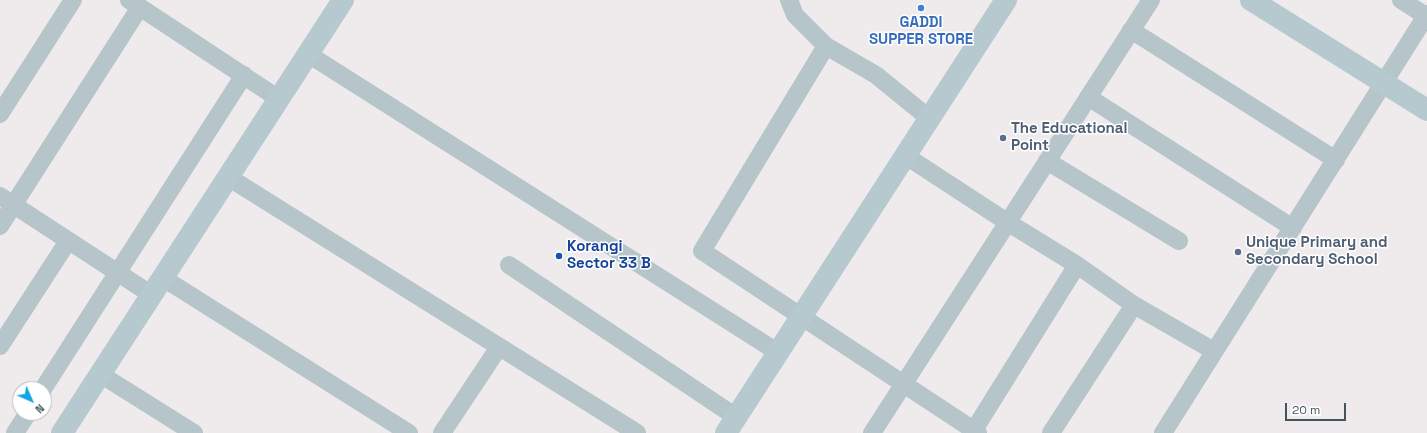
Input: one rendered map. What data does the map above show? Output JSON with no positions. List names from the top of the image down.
{
  "places": [
    "GADDI SUPPER STORE",
    "The Educational Point",
    "Unique Primary and Secondary School",
    "Korangi Sector 33 B"
  ],
  "scale_bar": "20 m",
  "north": "bottom right"
}
